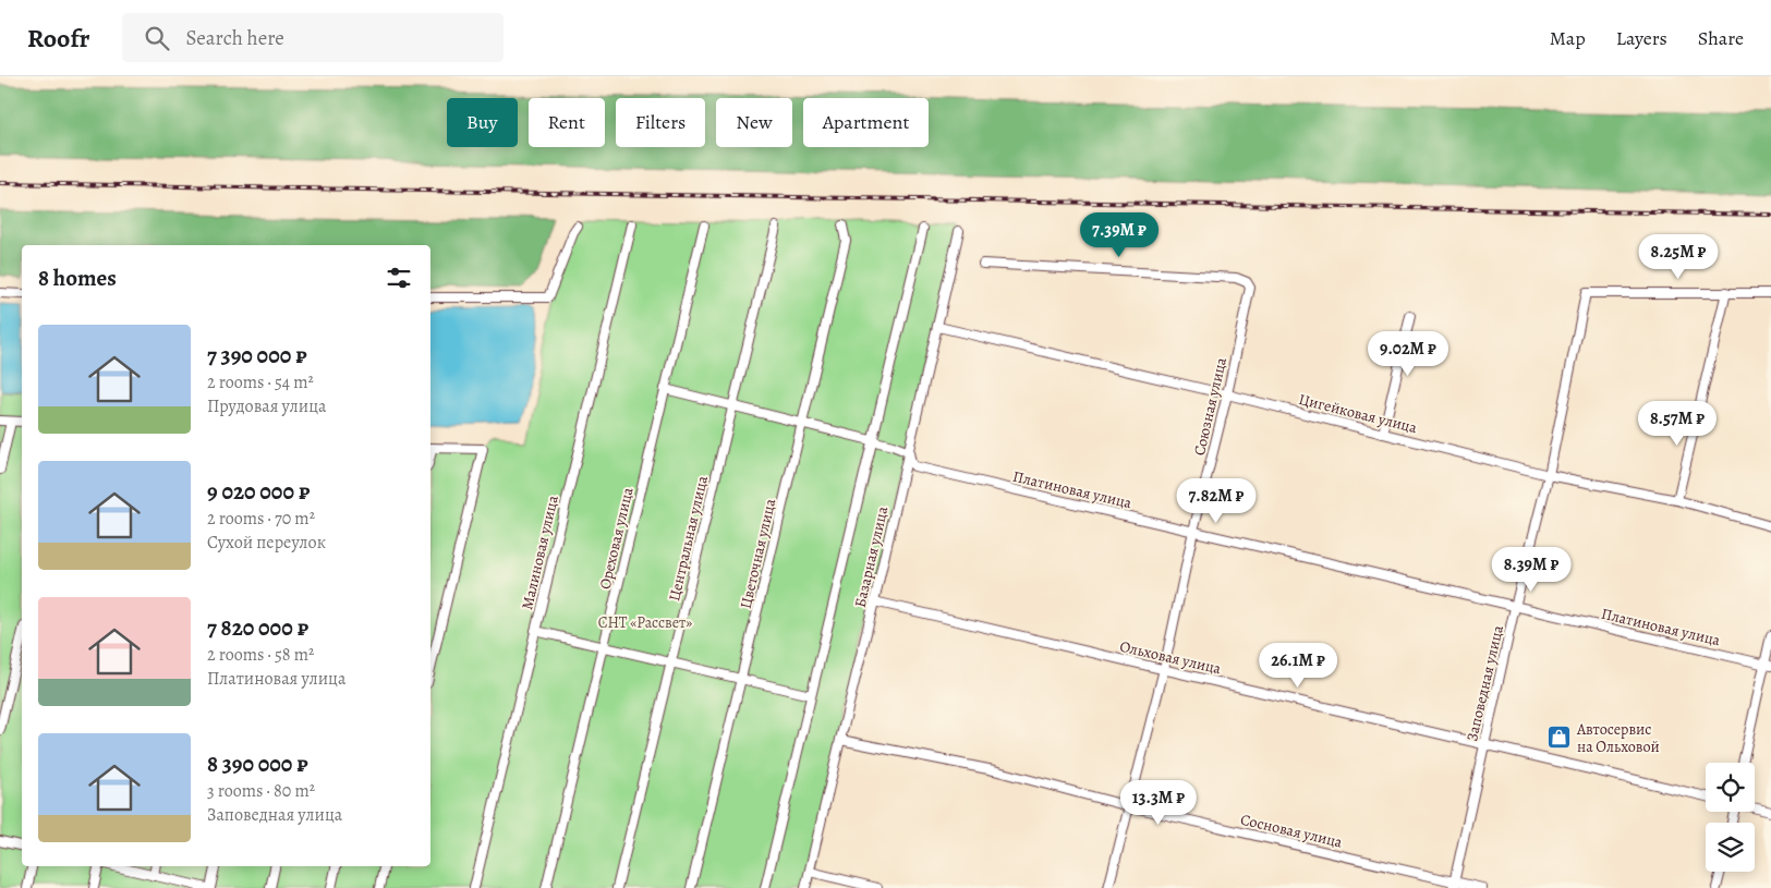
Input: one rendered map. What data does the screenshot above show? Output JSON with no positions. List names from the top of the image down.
{
  "streets": {
    "street": [
      "Союзная улица",
      "Цигейковая улица",
      "Платиновая улица",
      "Ореховая улица",
      "Центральная улица",
      "Малиновая улица",
      "Цветочная улица",
      "Базарная улица",
      "Ольховая улица",
      "Заповедная улица",
      "Сосновая улица"
    ]
  },
  "crossings": [
    ["Союзная улица", "Цигейковая улица"],
    ["Союзная улица", "Платиновая улица"],
    ["Союзная улица", "Ольховая улица"],
    ["Союзная улица", "Сосновая улица"],
    ["Цигейковая улица", "Базарная улица"],
    ["Цигейковая улица", "Заповедная улица"],
    ["Платиновая улица", "Ореховая улица"],
    ["Платиновая улица", "Центральная улица"],
    ["Платиновая улица", "Цветочная улица"],
    ["Платиновая улица", "Базарная улица"],
    ["Платиновая улица", "Заповедная улица"],
    ["Базарная улица", "Ольховая улица"],
    ["Базарная улица", "Сосновая улица"],
    ["Ольховая улица", "Заповедная улица"],
    ["Заповедная улица", "Сосновая улица"]
  ],
  "parks": ["СНТ «Рассвет»"],
  "places": {
    "shop": ["Автосервис на Ольховой"]
  },
  "page": {
    "header": "Roofr",
    "search": "Search here",
    "nav": ["Map", "Layers", "Share"],
    "chip": [
      "Buy",
      "Rent",
      "Filters",
      "New",
      "Apartment"
    ],
    "price": [
      "7.39M ₽",
      "8.25M ₽",
      "9.02M ₽",
      "8.57M ₽",
      "7.82M ₽",
      "8.39M ₽",
      "26.1M ₽",
      "13.3M ₽"
    ],
    "heading": "8 homes",
    "list": [
      {
        "name": "7 390 000 ₽",
        "note": "2 rooms · 54 m² · Прудовая улица"
      },
      {
        "name": "9 020 000 ₽",
        "note": "2 rooms · 70 m² · Сухой переулок"
      },
      {
        "name": "7 820 000 ₽",
        "note": "2 rooms · 58 m² · Платиновая улица"
      },
      {
        "name": "8 390 000 ₽",
        "note": "3 rooms · 80 m² · Заповедная улица"
      }
    ]
  }
}
